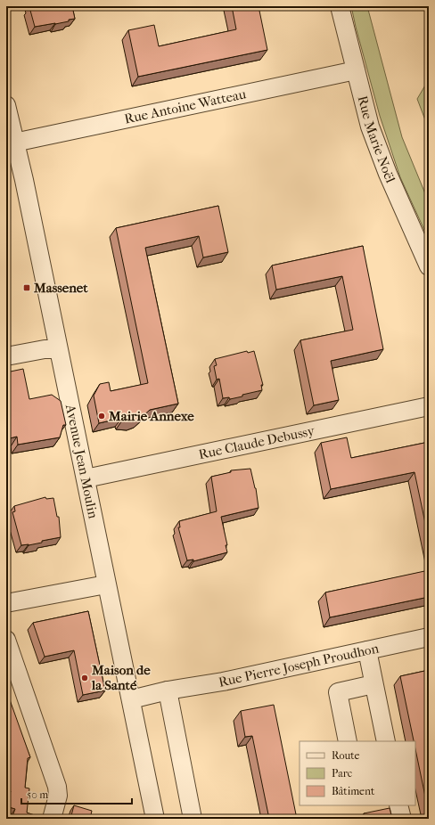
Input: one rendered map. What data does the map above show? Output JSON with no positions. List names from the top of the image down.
{
  "streets": {
    "street": [
      "Rue Antoine Watteau",
      "Rue Marie Noël",
      "Rue Claude Debussy",
      "Avenue Jean Moulin",
      "Rue Pierre Joseph Proudhon"
    ]
  },
  "crossings": [
    ["Rue Antoine Watteau", "Rue Marie Noël"],
    ["Rue Antoine Watteau", "Avenue Jean Moulin"],
    ["Rue Claude Debussy", "Avenue Jean Moulin"],
    ["Avenue Jean Moulin", "Rue Pierre Joseph Proudhon"]
  ],
  "places": {
    "transit": ["Massenet"],
    "other": ["Mairie Annexe", "Maison de la Santé"]
  },
  "legend": ["Route", "Parc", "Bâtiment"],
  "scale_bar": "50 m"
}
